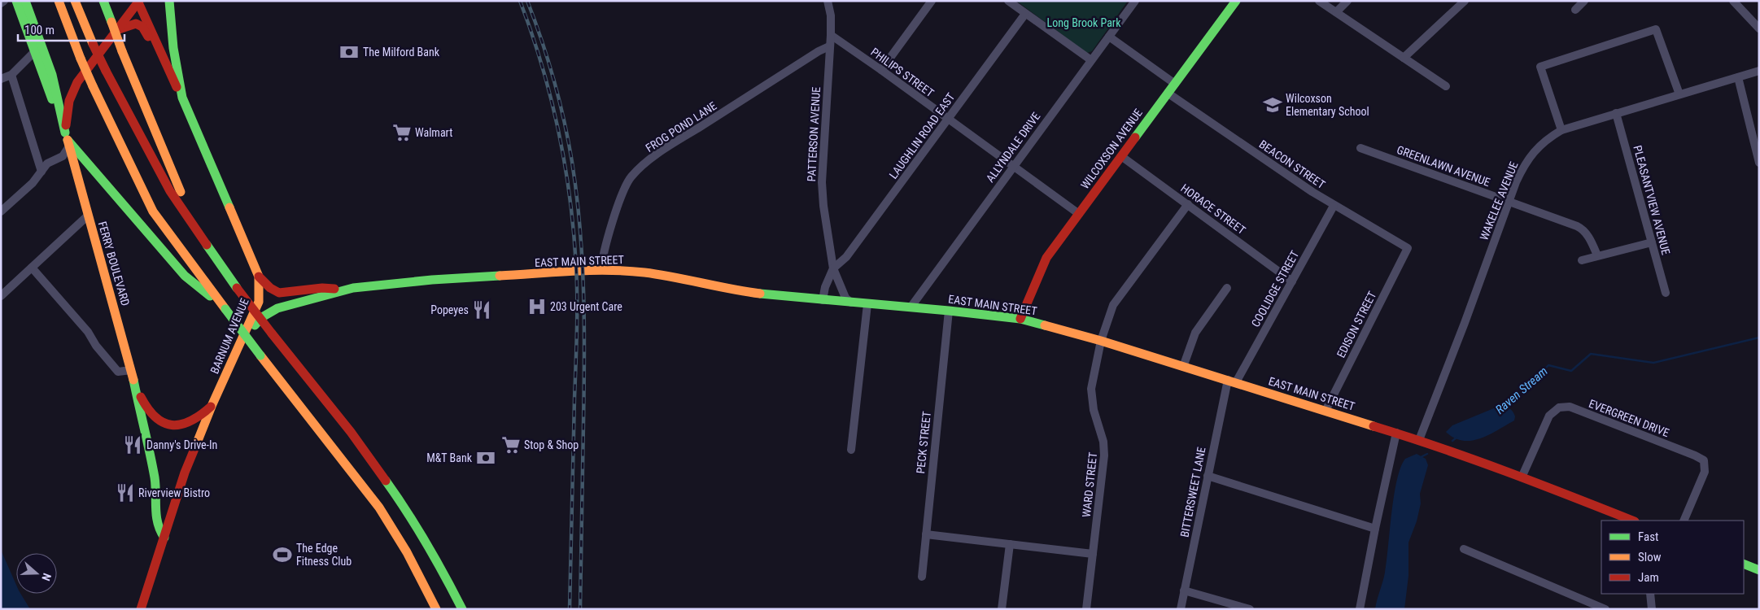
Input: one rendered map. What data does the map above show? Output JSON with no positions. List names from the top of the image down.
{
  "streets": {
    "main road": [
      "WILCOXSON AVENUE",
      "EAST MAIN STREET",
      "FERRY BOULEVARD",
      "BARNUM AVENUE"
    ],
    "street": [
      "PHILIPS STREET",
      "FROG POND LANE",
      "PATTERSON AVENUE",
      "LAUGHLIN ROAD EAST",
      "ALLYNDALE DRIVE",
      "BEACON STREET",
      "GREENLAWN AVENUE",
      "PLEASANTVIEW AVENUE",
      "WAKELEE AVENUE",
      "HORACE STREET",
      "COOLIDGE STREET",
      "EDISON STREET",
      "EVERGREEN DRIVE",
      "PECK STREET",
      "WARD STREET",
      "BITTERSWEET LANE"
    ]
  },
  "crossings": [
    ["PHILIPS STREET", "PATTERSON AVENUE"],
    ["PHILIPS STREET", "LAUGHLIN ROAD EAST"],
    ["PHILIPS STREET", "ALLYNDALE DRIVE"],
    ["PHILIPS STREET", "WILCOXSON AVENUE"],
    ["FROG POND LANE", "PATTERSON AVENUE"],
    ["FROG POND LANE", "EAST MAIN STREET"],
    ["PATTERSON AVENUE", "LAUGHLIN ROAD EAST"],
    ["PATTERSON AVENUE", "EAST MAIN STREET"],
    ["ALLYNDALE DRIVE", "EAST MAIN STREET"],
    ["WILCOXSON AVENUE", "BEACON STREET"],
    ["WILCOXSON AVENUE", "HORACE STREET"],
    ["WILCOXSON AVENUE", "EAST MAIN STREET"],
    ["BEACON STREET", "COOLIDGE STREET"],
    ["BEACON STREET", "EDISON STREET"],
    ["GREENLAWN AVENUE", "WAKELEE AVENUE"],
    ["PLEASANTVIEW AVENUE", "WAKELEE AVENUE"],
    ["WAKELEE AVENUE", "EAST MAIN STREET"],
    ["HORACE STREET", "COOLIDGE STREET"],
    ["HORACE STREET", "WARD STREET"],
    ["EAST MAIN STREET", "COOLIDGE STREET"],
    ["EAST MAIN STREET", "EDISON STREET"],
    ["EAST MAIN STREET", "BARNUM AVENUE"],
    ["EAST MAIN STREET", "EVERGREEN DRIVE"],
    ["EAST MAIN STREET", "PECK STREET"],
    ["EAST MAIN STREET", "WARD STREET"],
    ["EAST MAIN STREET", "BITTERSWEET LANE"],
    ["FERRY BOULEVARD", "BARNUM AVENUE"],
    ["COOLIDGE STREET", "BITTERSWEET LANE"]
  ],
  "water": ["Raven Stream"],
  "parks": ["Long Brook Park"],
  "places": {
    "bank": ["The Milford Bank", "M&T Bank"],
    "school or university": ["Wilcoxson Elementary School"],
    "supermarket": ["Walmart", "Stop & Shop"],
    "hospital": ["203 Urgent Care"],
    "restaurant": ["Popeyes", "Danny's Drive-In", "Riverview Bistro"],
    "sports": ["The Edge Fitness Club"]
  },
  "legend": ["Fast", "Slow", "Jam"],
  "scale_bar": "100 m",
  "north": "right"
}
